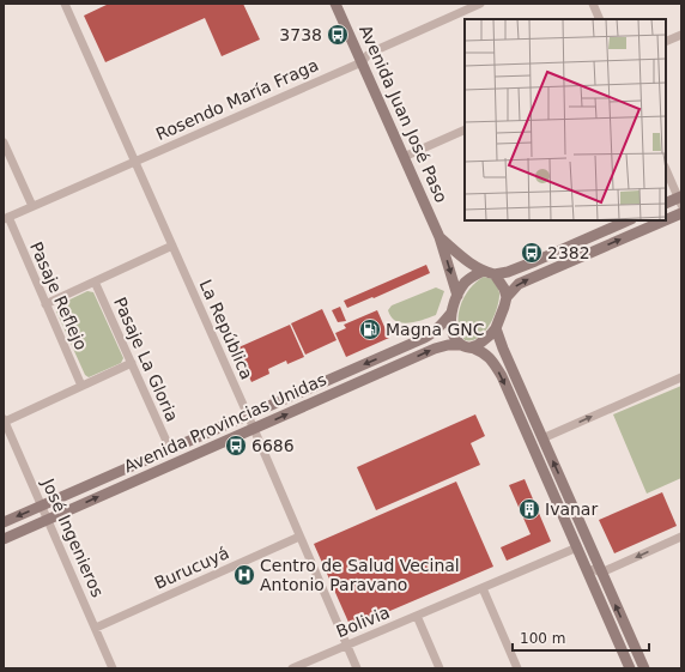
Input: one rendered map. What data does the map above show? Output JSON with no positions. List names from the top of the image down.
{
  "streets": {
    "main road": ["Avenida Juan José Paso", "Avenida Provincias Unidas"],
    "street": [
      "Rosendo María Fraga",
      "Pasaje Reflejo",
      "La República",
      "Pasaje La Gloria",
      "José Ingenieros",
      "Burucuyá",
      "Bolivia"
    ]
  },
  "crossings": [
    ["Rosendo María Fraga", "Avenida Juan José Paso"],
    ["Rosendo María Fraga", "Pasaje Reflejo"],
    ["Rosendo María Fraga", "La República"],
    ["Avenida Juan José Paso", "Avenida Provincias Unidas"],
    ["La República", "Avenida Provincias Unidas"],
    ["La República", "Burucuyá"],
    ["La República", "Bolivia"],
    ["Pasaje La Gloria", "Avenida Provincias Unidas"],
    ["Avenida Provincias Unidas", "José Ingenieros"],
    ["José Ingenieros", "Burucuyá"]
  ],
  "places": {
    "bus stop": ["3738", "2382", "6686"],
    "fuel station": ["Magna GNC"],
    "building": ["Ivanar"],
    "hospital": ["Centro de Salud Vecinal Antonio Paravano"]
  },
  "scale_bar": "100 m"
}
